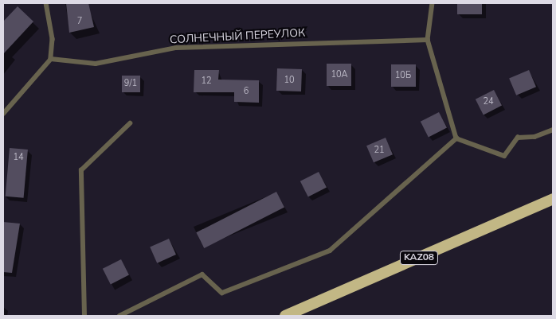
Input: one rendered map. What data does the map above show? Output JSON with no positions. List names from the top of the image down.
{
  "streets": {
    "highway": ["KAZ08"],
    "lane": ["СОЛНЕЧНЫЙ ПЕРЕУЛОК"]
  },
  "house_numbers": [
    "7",
    "10А",
    "10Б",
    "10",
    "12",
    "9/1",
    "6",
    "24",
    "21",
    "14"
  ]
}
